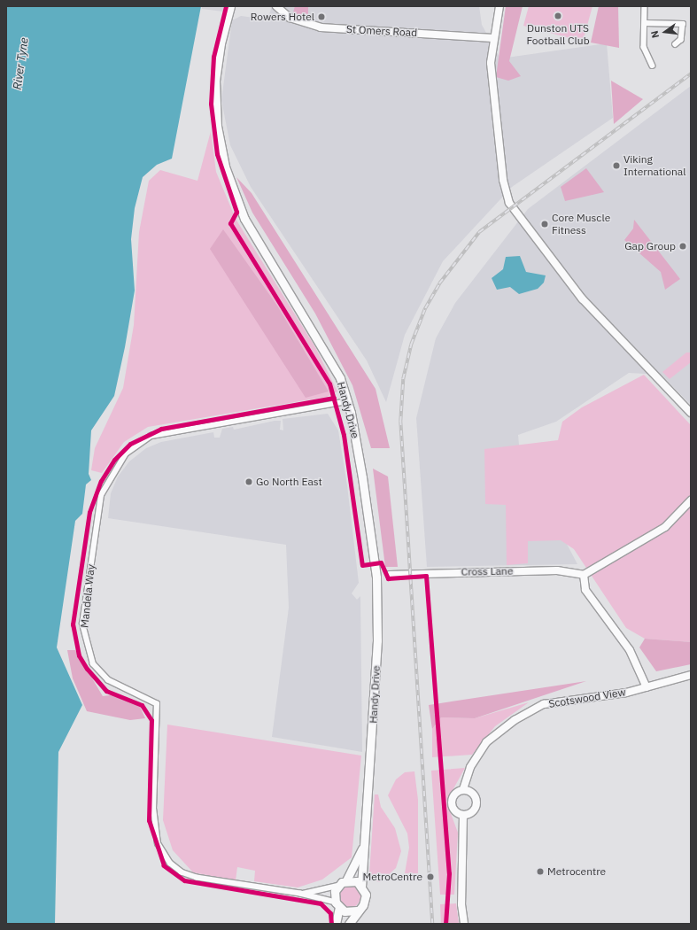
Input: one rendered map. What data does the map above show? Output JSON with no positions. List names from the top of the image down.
{
  "streets": {
    "main road": ["Handy Drive"],
    "street": [
      "St Omers Road",
      "Cross Lane",
      "Mandela Way",
      "Scotswood View"
    ]
  },
  "crossings": [
    ["Handy Drive", "Mandela Way"]
  ],
  "water": ["River Tyne"],
  "places": [
    "Dunston UTS Football Club",
    "Rowers Hotel",
    "Viking International",
    "Core Muscle Fitness",
    "Gap Group",
    "Go North East",
    "Metrocentre",
    "MetroCentre"
  ],
  "north": "left"
}
